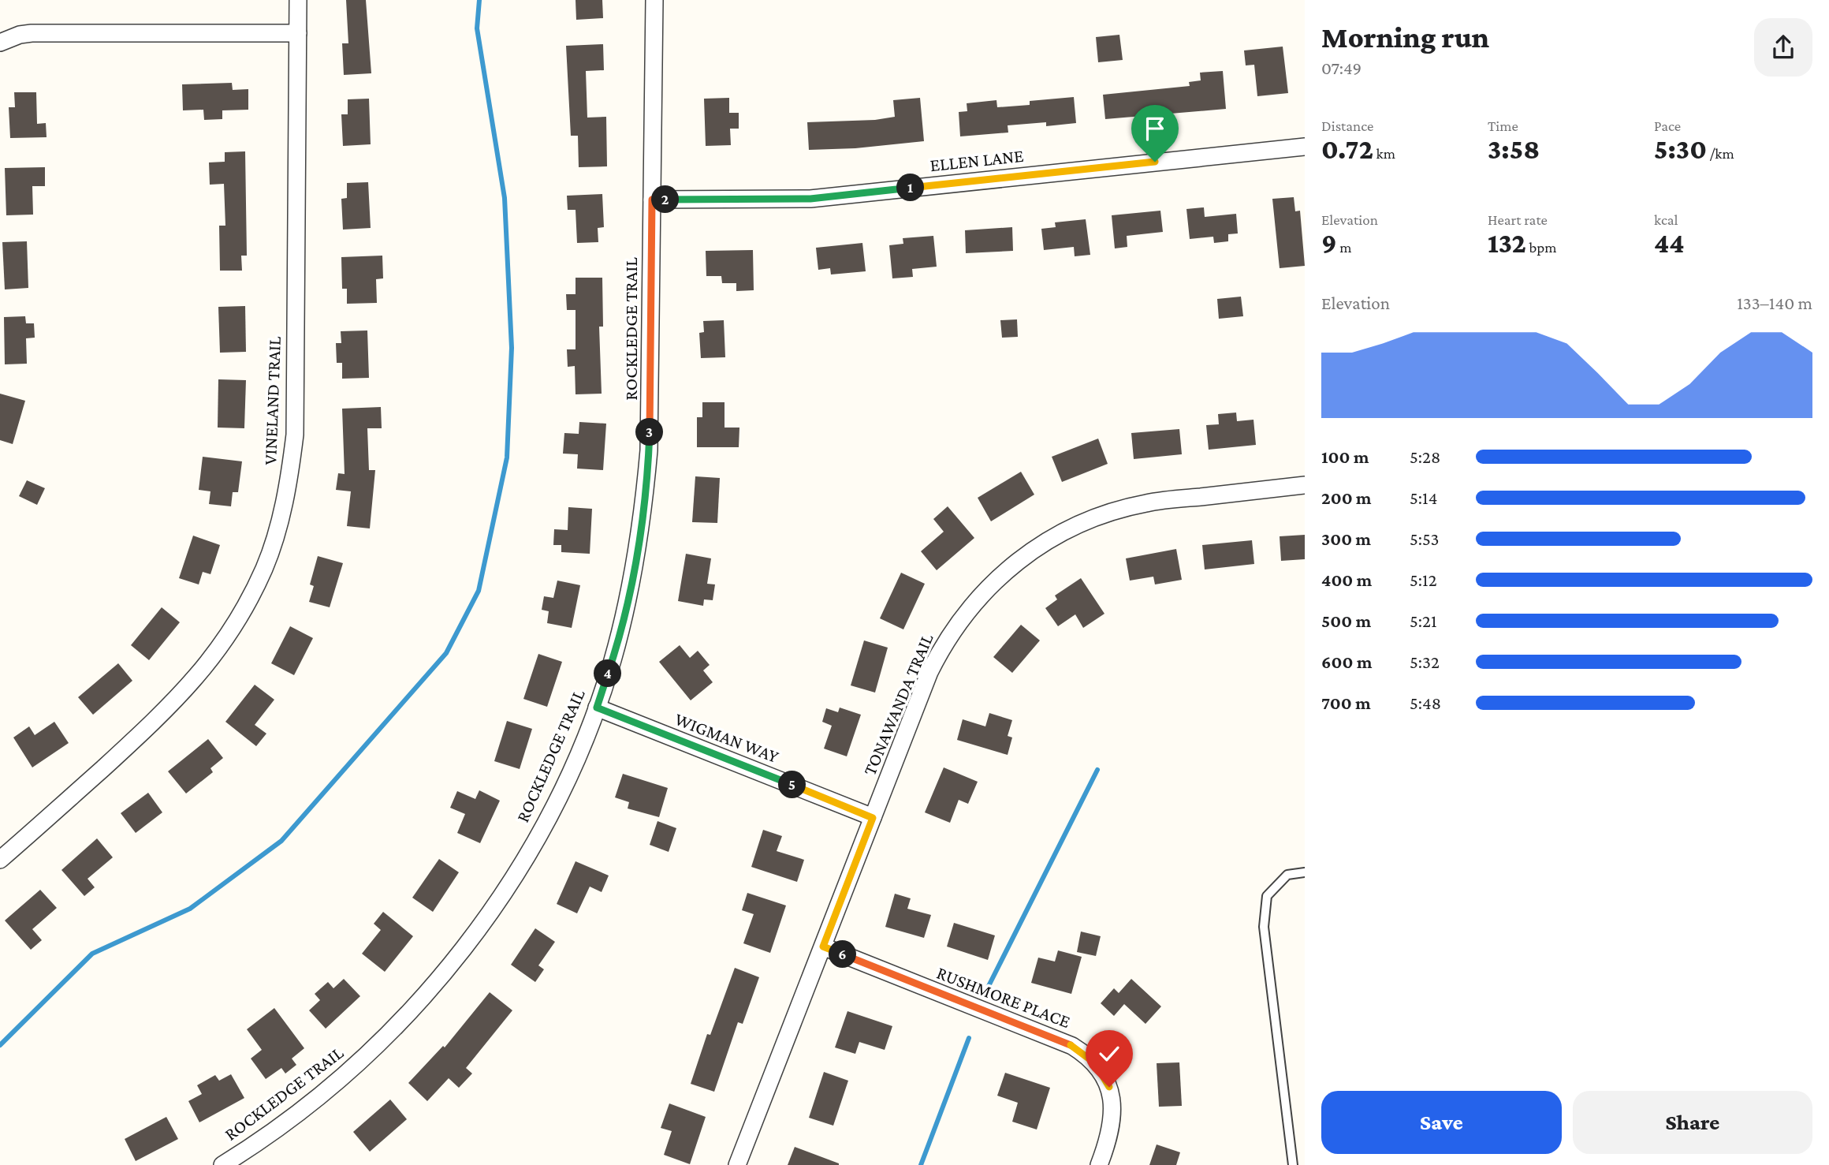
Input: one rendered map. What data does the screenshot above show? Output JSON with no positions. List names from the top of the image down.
{
  "streets": {
    "street": [
      "ELLEN LANE",
      "ROCKLEDGE TRAIL",
      "VINELAND TRAIL",
      "TONAWANDA TRAIL",
      "WIGMAN WAY",
      "RUSHMORE PLACE"
    ]
  },
  "crossings": [
    ["ELLEN LANE", "ROCKLEDGE TRAIL"],
    ["ROCKLEDGE TRAIL", "WIGMAN WAY"],
    ["TONAWANDA TRAIL", "WIGMAN WAY"],
    ["TONAWANDA TRAIL", "RUSHMORE PLACE"]
  ],
  "page": {
    "heading": ["Morning run", "07:49"],
    "stats": [
      ["Distance", "0.72 km"],
      ["Time", "3:58"],
      ["Pace", "5:30 /km"],
      ["Elevation", "9 m"],
      ["Heart rate", "132 bpm"],
      ["kcal", "44"]
    ],
    "pins": [
      "1",
      "2",
      "3",
      "4",
      "5",
      "6"
    ],
    "chart": ["Elevation", "133–140 m"],
    "list": [
      {
        "name": "100 m",
        "note": "5:28"
      },
      {
        "name": "200 m",
        "note": "5:14"
      },
      {
        "name": "300 m",
        "note": "5:53"
      },
      {
        "name": "400 m",
        "note": "5:12"
      },
      {
        "name": "500 m",
        "note": "5:21"
      },
      {
        "name": "600 m",
        "note": "5:32"
      },
      {
        "name": "700 m",
        "note": "5:48"
      }
    ],
    "buttons": ["Save", "Share"]
  }
}
